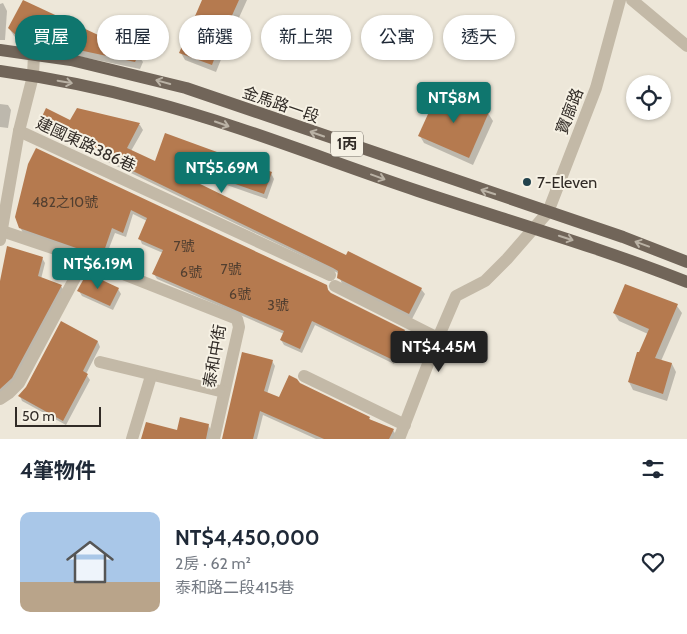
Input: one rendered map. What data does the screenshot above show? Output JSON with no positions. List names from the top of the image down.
{
  "streets": {
    "main road": ["金馬路一段", "1丙"],
    "street": ["寶廍路", "建國東路386巷", "泰和中街"]
  },
  "crossings": [
    ["金馬路一段", "寶廍路"],
    ["寶廍路", "建國東路386巷"],
    ["寶廍路", "1丙"]
  ],
  "places": ["7-Eleven"],
  "house_numbers": [
    "482之10號",
    "7號",
    "7號",
    "6號",
    "6號",
    "3號"
  ],
  "scale_bar": "50 m",
  "page": {
    "chip": [
      "買屋",
      "租屋",
      "篩選",
      "新上架",
      "公寓",
      "透天"
    ],
    "price": [
      "NT$8M",
      "NT$5.69M",
      "NT$6.19M",
      "NT$4.45M"
    ],
    "scale": "50 m",
    "heading": "4筆物件",
    "list": [
      {
        "name": "NT$4,450,000",
        "note": "2房 · 62 m² · 泰和路二段415巷"
      }
    ]
  }
}
